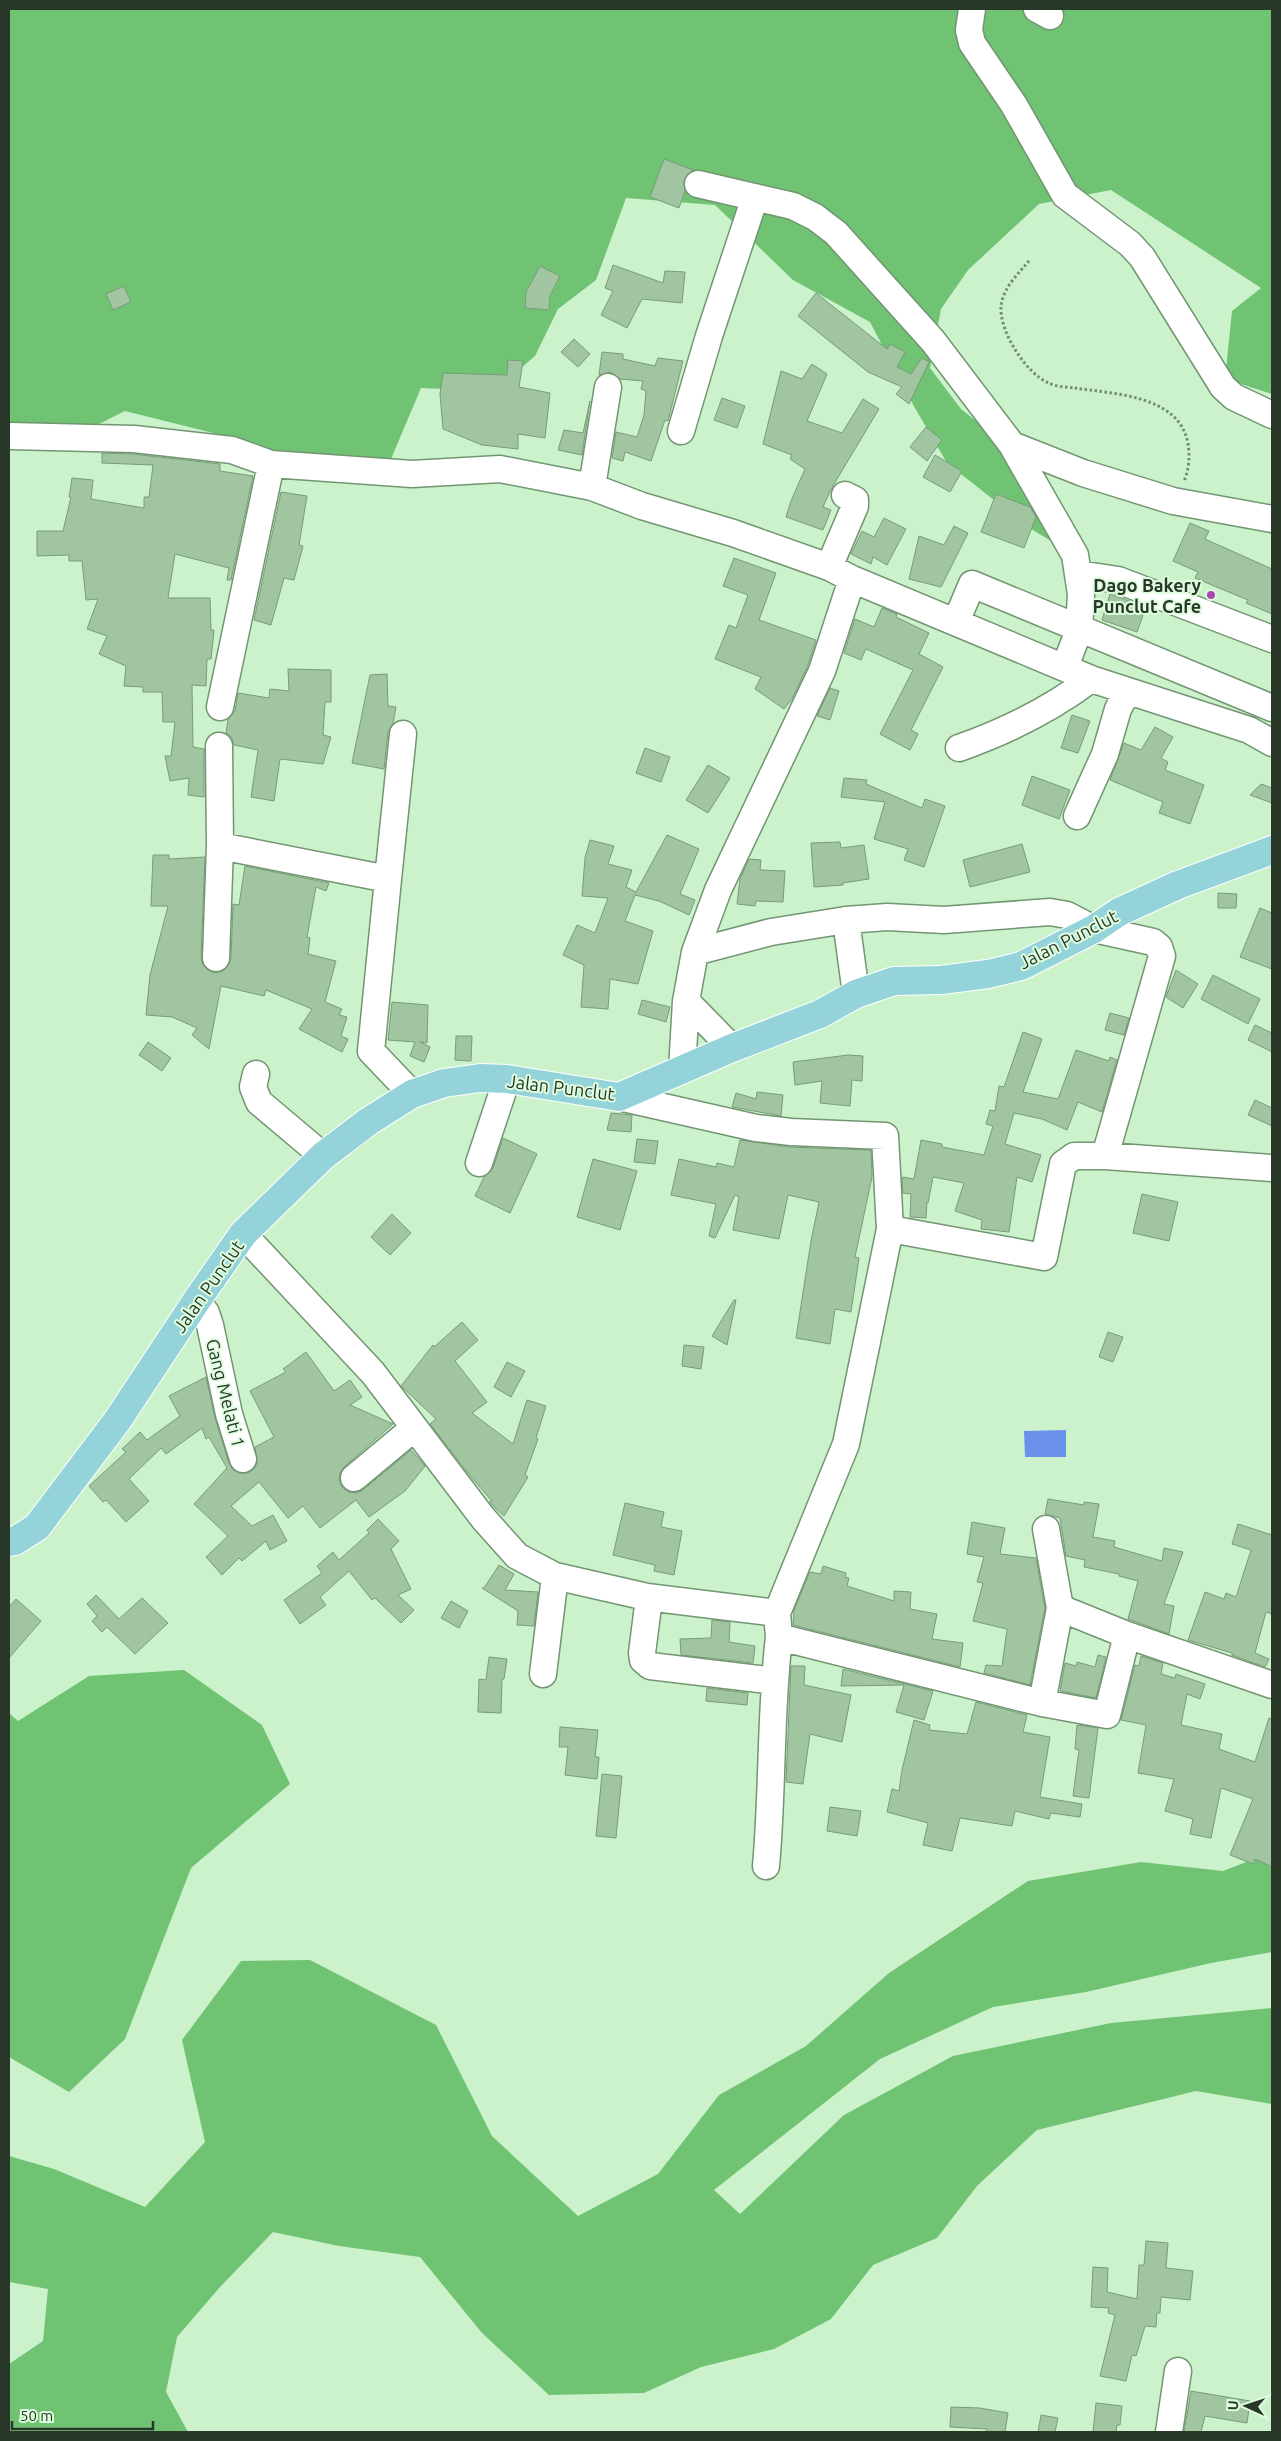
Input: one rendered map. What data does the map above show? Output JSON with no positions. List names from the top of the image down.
{
  "streets": {
    "main road": ["Jalan Punclut"],
    "street": ["Gang Melati 1"]
  },
  "crossings": [
    ["Jalan Punclut", "Gang Melati 1"]
  ],
  "places": ["Dago Bakery Punclut Cafe"],
  "scale_bar": "50 m",
  "north": "left"
}
